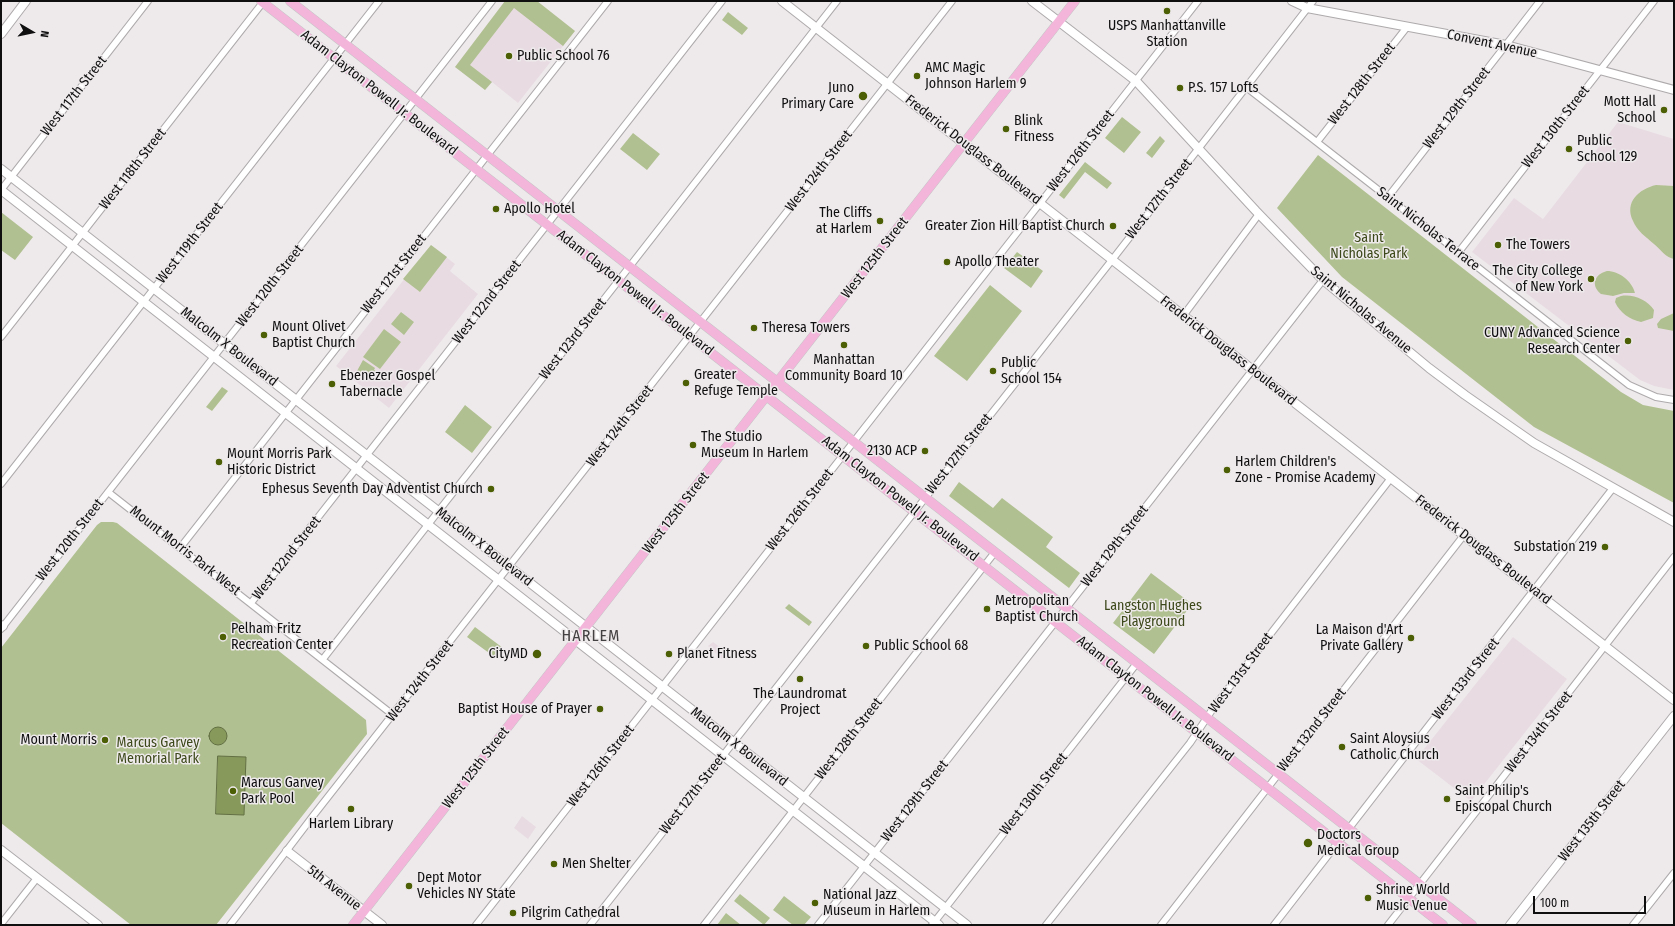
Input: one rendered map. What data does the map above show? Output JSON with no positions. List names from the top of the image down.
{
  "streets": {
    "main road": [
      "Convent Avenue",
      "Adam Clayton Powell Jr. Boulevard",
      "Frederick Douglass Boulevard",
      "West 125th Street",
      "Saint Nicholas Avenue",
      "Malcolm X Boulevard",
      "West 135th Street",
      "5th Avenue"
    ],
    "street": [
      "West 128th Street",
      "West 117th Street",
      "West 129th Street",
      "West 130th Street",
      "West 126th Street",
      "West 118th Street",
      "West 124th Street",
      "West 127th Street",
      "Saint Nicholas Terrace",
      "West 119th Street",
      "West 121st Street",
      "West 120th Street",
      "West 122nd Street",
      "West 123rd Street",
      "Mount Morris Park West",
      "West 131st Street",
      "West 133rd Street",
      "West 132nd Street",
      "West 134th Street"
    ]
  },
  "crossings": [
    ["Convent Avenue", "West 128th Street"],
    ["Convent Avenue", "West 129th Street"],
    ["Convent Avenue", "West 130th Street"],
    ["Convent Avenue", "West 127th Street"],
    ["West 128th Street", "Adam Clayton Powell Jr. Boulevard"],
    ["West 128th Street", "Saint Nicholas Terrace"],
    ["West 128th Street", "Malcolm X Boulevard"],
    ["Adam Clayton Powell Jr. Boulevard", "West 129th Street"],
    ["Adam Clayton Powell Jr. Boulevard", "West 130th Street"],
    ["Adam Clayton Powell Jr. Boulevard", "West 126th Street"],
    ["Adam Clayton Powell Jr. Boulevard", "West 118th Street"],
    ["Adam Clayton Powell Jr. Boulevard", "West 124th Street"],
    ["Adam Clayton Powell Jr. Boulevard", "West 127th Street"],
    ["Adam Clayton Powell Jr. Boulevard", "West 119th Street"],
    ["Adam Clayton Powell Jr. Boulevard", "West 125th Street"],
    ["Adam Clayton Powell Jr. Boulevard", "West 121st Street"],
    ["Adam Clayton Powell Jr. Boulevard", "West 120th Street"],
    ["Adam Clayton Powell Jr. Boulevard", "West 122nd Street"],
    ["Adam Clayton Powell Jr. Boulevard", "West 123rd Street"],
    ["Adam Clayton Powell Jr. Boulevard", "West 131st Street"],
    ["Adam Clayton Powell Jr. Boulevard", "West 133rd Street"],
    ["Adam Clayton Powell Jr. Boulevard", "West 132nd Street"],
    ["Adam Clayton Powell Jr. Boulevard", "West 134th Street"],
    ["West 117th Street", "Malcolm X Boulevard"],
    ["West 129th Street", "Frederick Douglass Boulevard"],
    ["West 129th Street", "Saint Nicholas Terrace"],
    ["West 129th Street", "Saint Nicholas Avenue"],
    ["West 129th Street", "Malcolm X Boulevard"],
    ["West 130th Street", "Saint Nicholas Terrace"],
    ["West 130th Street", "Malcolm X Boulevard"],
    ["Frederick Douglass Boulevard", "West 126th Street"],
    ["Frederick Douglass Boulevard", "West 124th Street"],
    ["Frederick Douglass Boulevard", "West 127th Street"],
    ["Frederick Douglass Boulevard", "West 125th Street"],
    ["Frederick Douglass Boulevard", "West 123rd Street"],
    ["Frederick Douglass Boulevard", "West 131st Street"],
    ["Frederick Douglass Boulevard", "West 133rd Street"],
    ["Frederick Douglass Boulevard", "West 132nd Street"],
    ["Frederick Douglass Boulevard", "West 134th Street"],
    ["West 126th Street", "Saint Nicholas Avenue"],
    ["West 126th Street", "Malcolm X Boulevard"],
    ["West 118th Street", "Malcolm X Boulevard"],
    ["West 124th Street", "Malcolm X Boulevard"],
    ["West 124th Street", "Mount Morris Park West"],
    ["West 124th Street", "5th Avenue"],
    ["West 127th Street", "Saint Nicholas Terrace"],
    ["West 127th Street", "Saint Nicholas Avenue"],
    ["West 127th Street", "Malcolm X Boulevard"],
    ["West 119th Street", "Malcolm X Boulevard"],
    ["West 125th Street", "Saint Nicholas Avenue"],
    ["West 125th Street", "Malcolm X Boulevard"],
    ["West 125th Street", "5th Avenue"],
    ["West 121st Street", "Malcolm X Boulevard"],
    ["West 121st Street", "Mount Morris Park West"],
    ["West 120th Street", "Malcolm X Boulevard"],
    ["West 120th Street", "Mount Morris Park West"],
    ["West 122nd Street", "Malcolm X Boulevard"],
    ["West 122nd Street", "Mount Morris Park West"],
    ["Saint Nicholas Avenue", "West 133rd Street"],
    ["West 123rd Street", "Malcolm X Boulevard"],
    ["West 123rd Street", "Mount Morris Park West"]
  ],
  "districts": ["HARLEM"],
  "parks": ["Saint Nicholas Park", "Langston Hughes Playground", "Marcus Garvey Memorial Park"],
  "places": [
    "USPS Manhattanville Station",
    "Public School 76",
    "AMC Magic Johnson Harlem 9",
    "P.S. 157 Lofts",
    "Juno Primary Care",
    "Mott Hall School",
    "Blink Fitness",
    "Public School 129",
    "Apollo Hotel",
    "The Cliffs at Harlem",
    "Greater Zion Hill Baptist Church",
    "The Towers",
    "Apollo Theater",
    "The City College of New York",
    "Theresa Towers",
    "Mount Olivet Baptist Church",
    "CUNY Advanced Science Research Center",
    "Manhattan Community Board 10",
    "Public School 154",
    "Greater Refuge Temple",
    "Ebenezer Gospel Tabernacle",
    "The Studio Museum In Harlem",
    "2130 ACP",
    "Mount Morris Park Historic District",
    "Harlem Children's Zone - Promise Academy",
    "Ephesus Seventh Day Adventist Church",
    "Substation 219",
    "Metropolitan Baptist Church",
    "Pelham Fritz Recreation Center",
    "La Maison d'Art Private Gallery",
    "Public School 68",
    "CityMD",
    "Planet Fitness",
    "The Laundromat Project",
    "Baptist House of Prayer",
    "Mount Morris",
    "Saint Aloysius Catholic Church",
    "Marcus Garvey Park Pool",
    "Saint Philip's Episcopal Church",
    "Harlem Library",
    "Doctors Medical Group",
    "Men Shelter",
    "Dept Motor Vehicles NY State",
    "Shrine World Music Venue",
    "National Jazz Museum in Harlem",
    "Pilgrim Cathedral"
  ],
  "scale_bar": "100 m",
  "north": "right"
}
